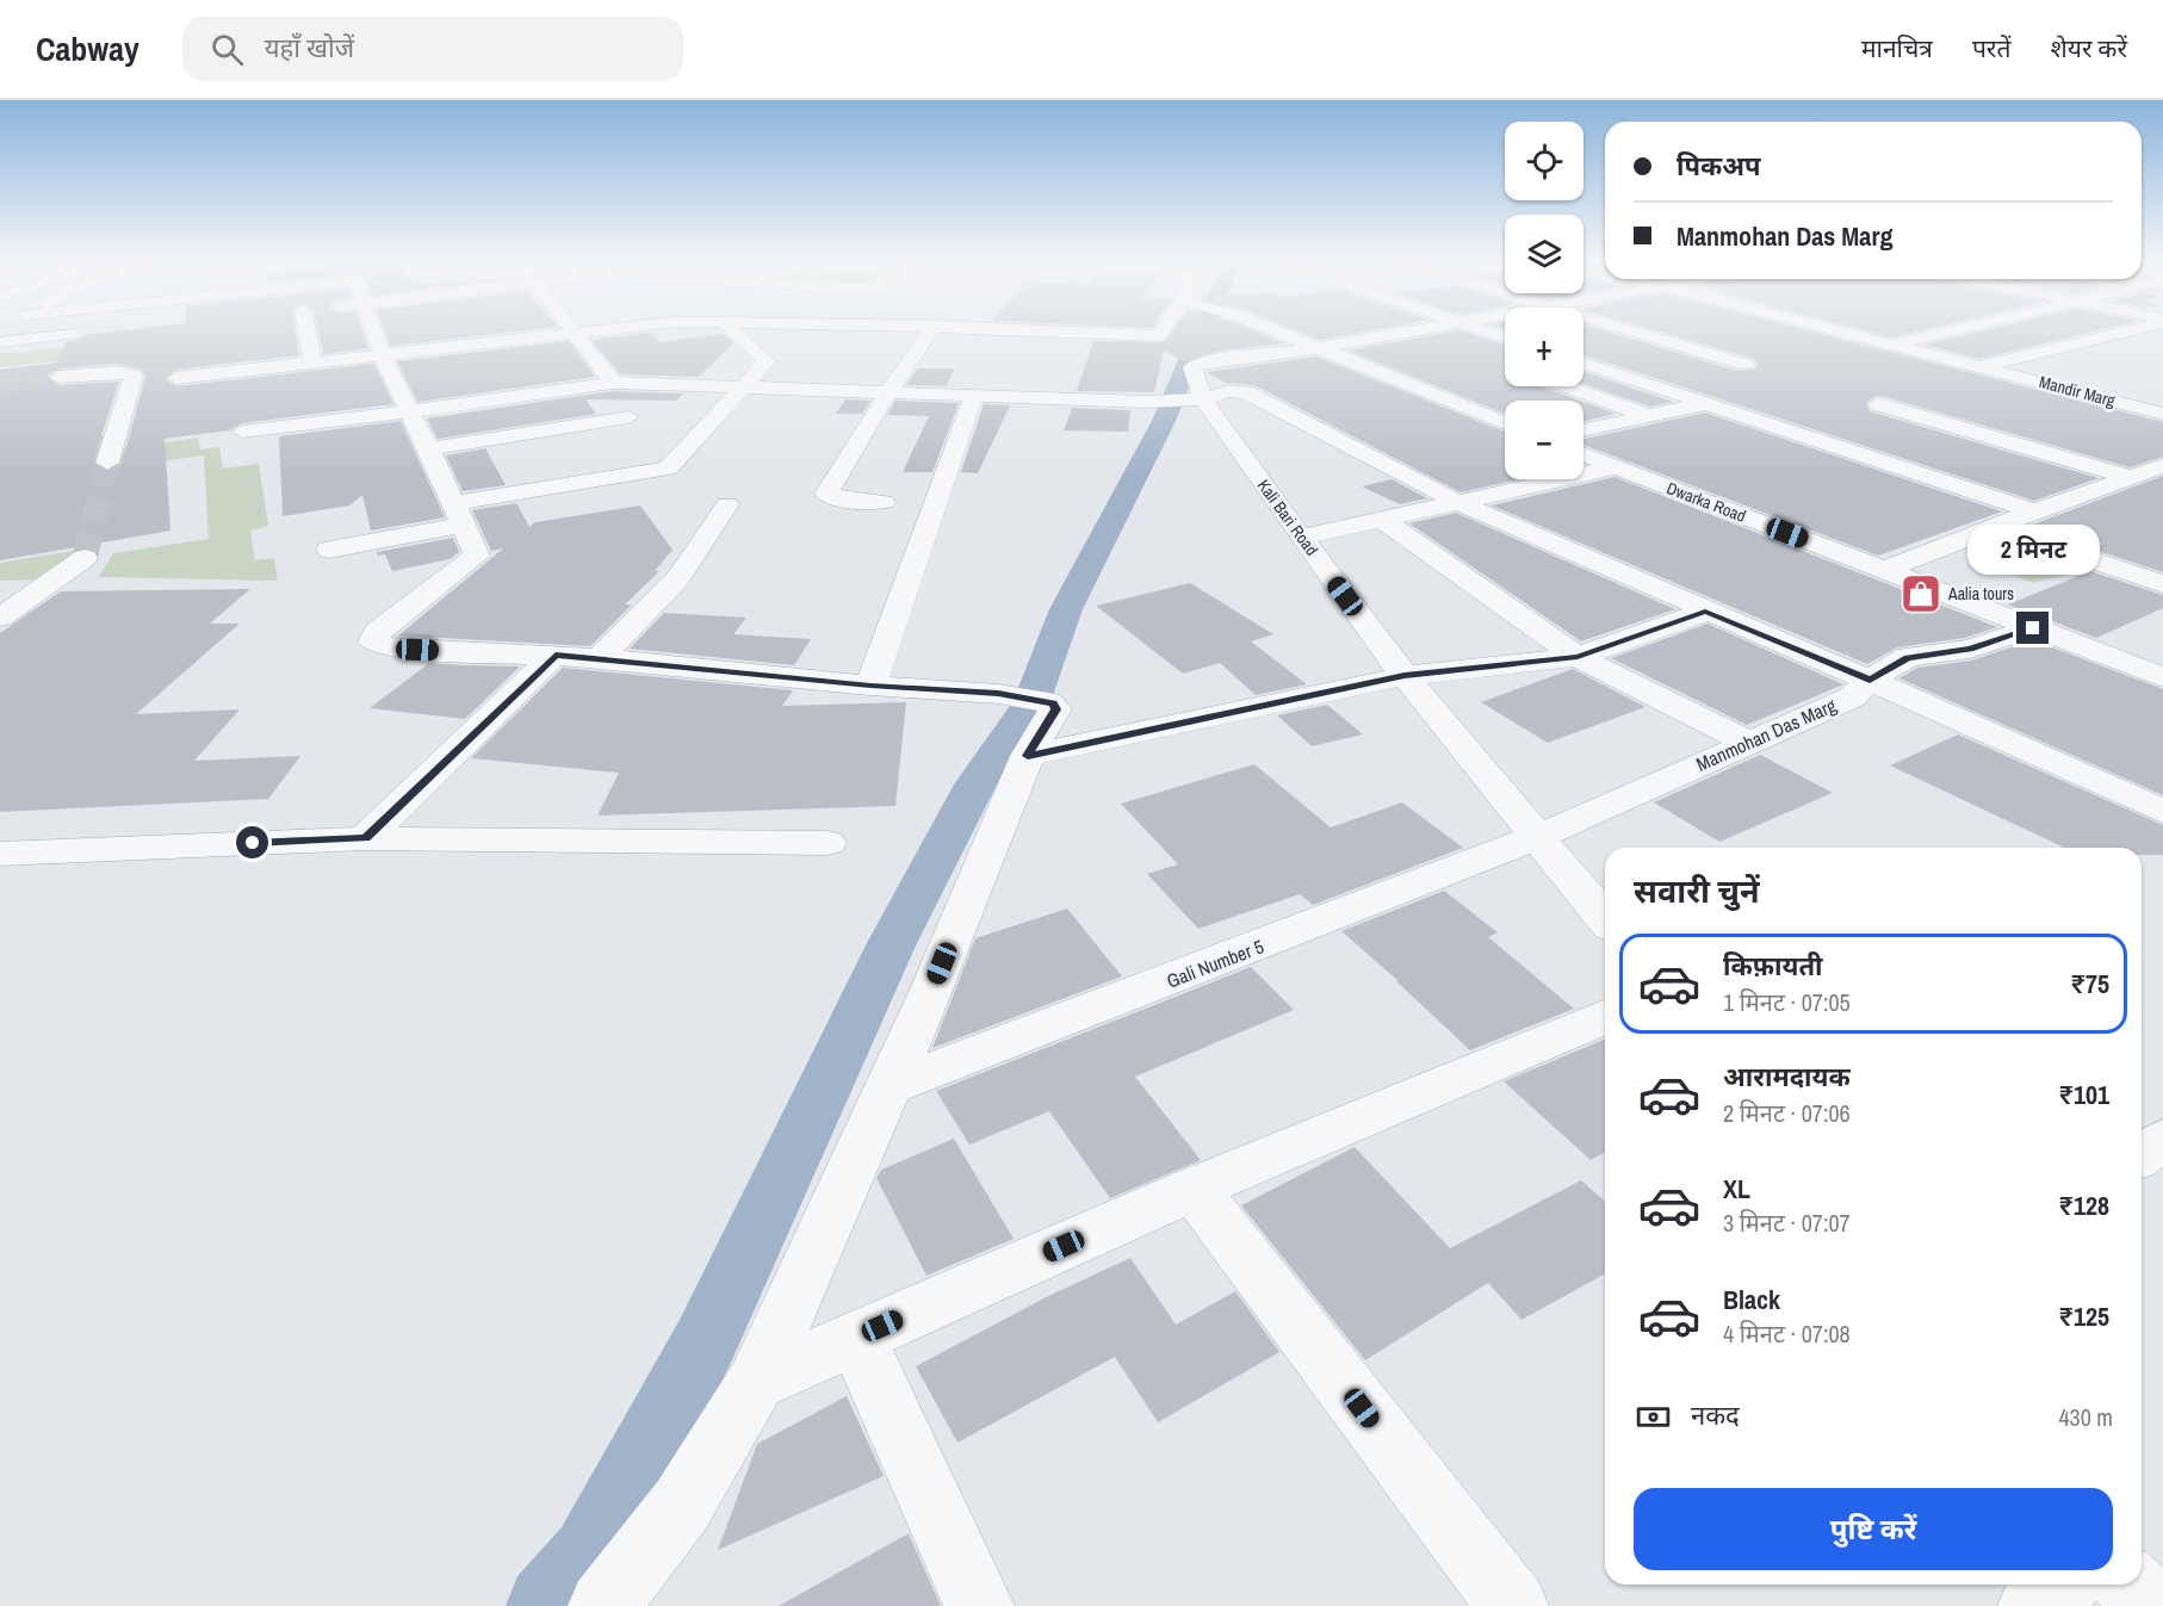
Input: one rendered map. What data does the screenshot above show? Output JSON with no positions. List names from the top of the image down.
{
  "streets": {
    "street": [
      "Mandir Marg",
      "Dwarka Road",
      "Kali Bari Road",
      "Manmohan Das Marg",
      "Gali Number 5"
    ]
  },
  "crossings": [
    ["Dwarka Road", "Manmohan Das Marg"],
    ["Kali Bari Road", "Manmohan Das Marg"],
    ["Kali Bari Road", "Gali Number 5"],
    ["Manmohan Das Marg", "Gali Number 5"]
  ],
  "places": {
    "shop": ["Aalia tours"]
  },
  "page": {
    "header": "Cabway",
    "search": "यहाँ खोजें",
    "nav": ["मानचित्र", "परतें", "शेयर करें"],
    "map_buttons": ["+", "−"],
    "banner": ["पिकअप", "Manmohan Das Marg"],
    "bubble": "2 मिनट",
    "heading": "सवारी चुनें",
    "list": [
      {
        "name": "किफ़ायती",
        "note": "1 मिनट · 07:05",
        "value": "₹75"
      },
      {
        "name": "आरामदायक",
        "note": "2 मिनट · 07:06",
        "value": "₹101"
      },
      {
        "name": "XL",
        "note": "3 मिनट · 07:07",
        "value": "₹128"
      },
      {
        "name": "Black",
        "note": "4 मिनट · 07:08",
        "value": "₹125"
      }
    ],
    "pay": ["नकद", "430 m"],
    "buttons": "पुष्टि करें"
  }
}
